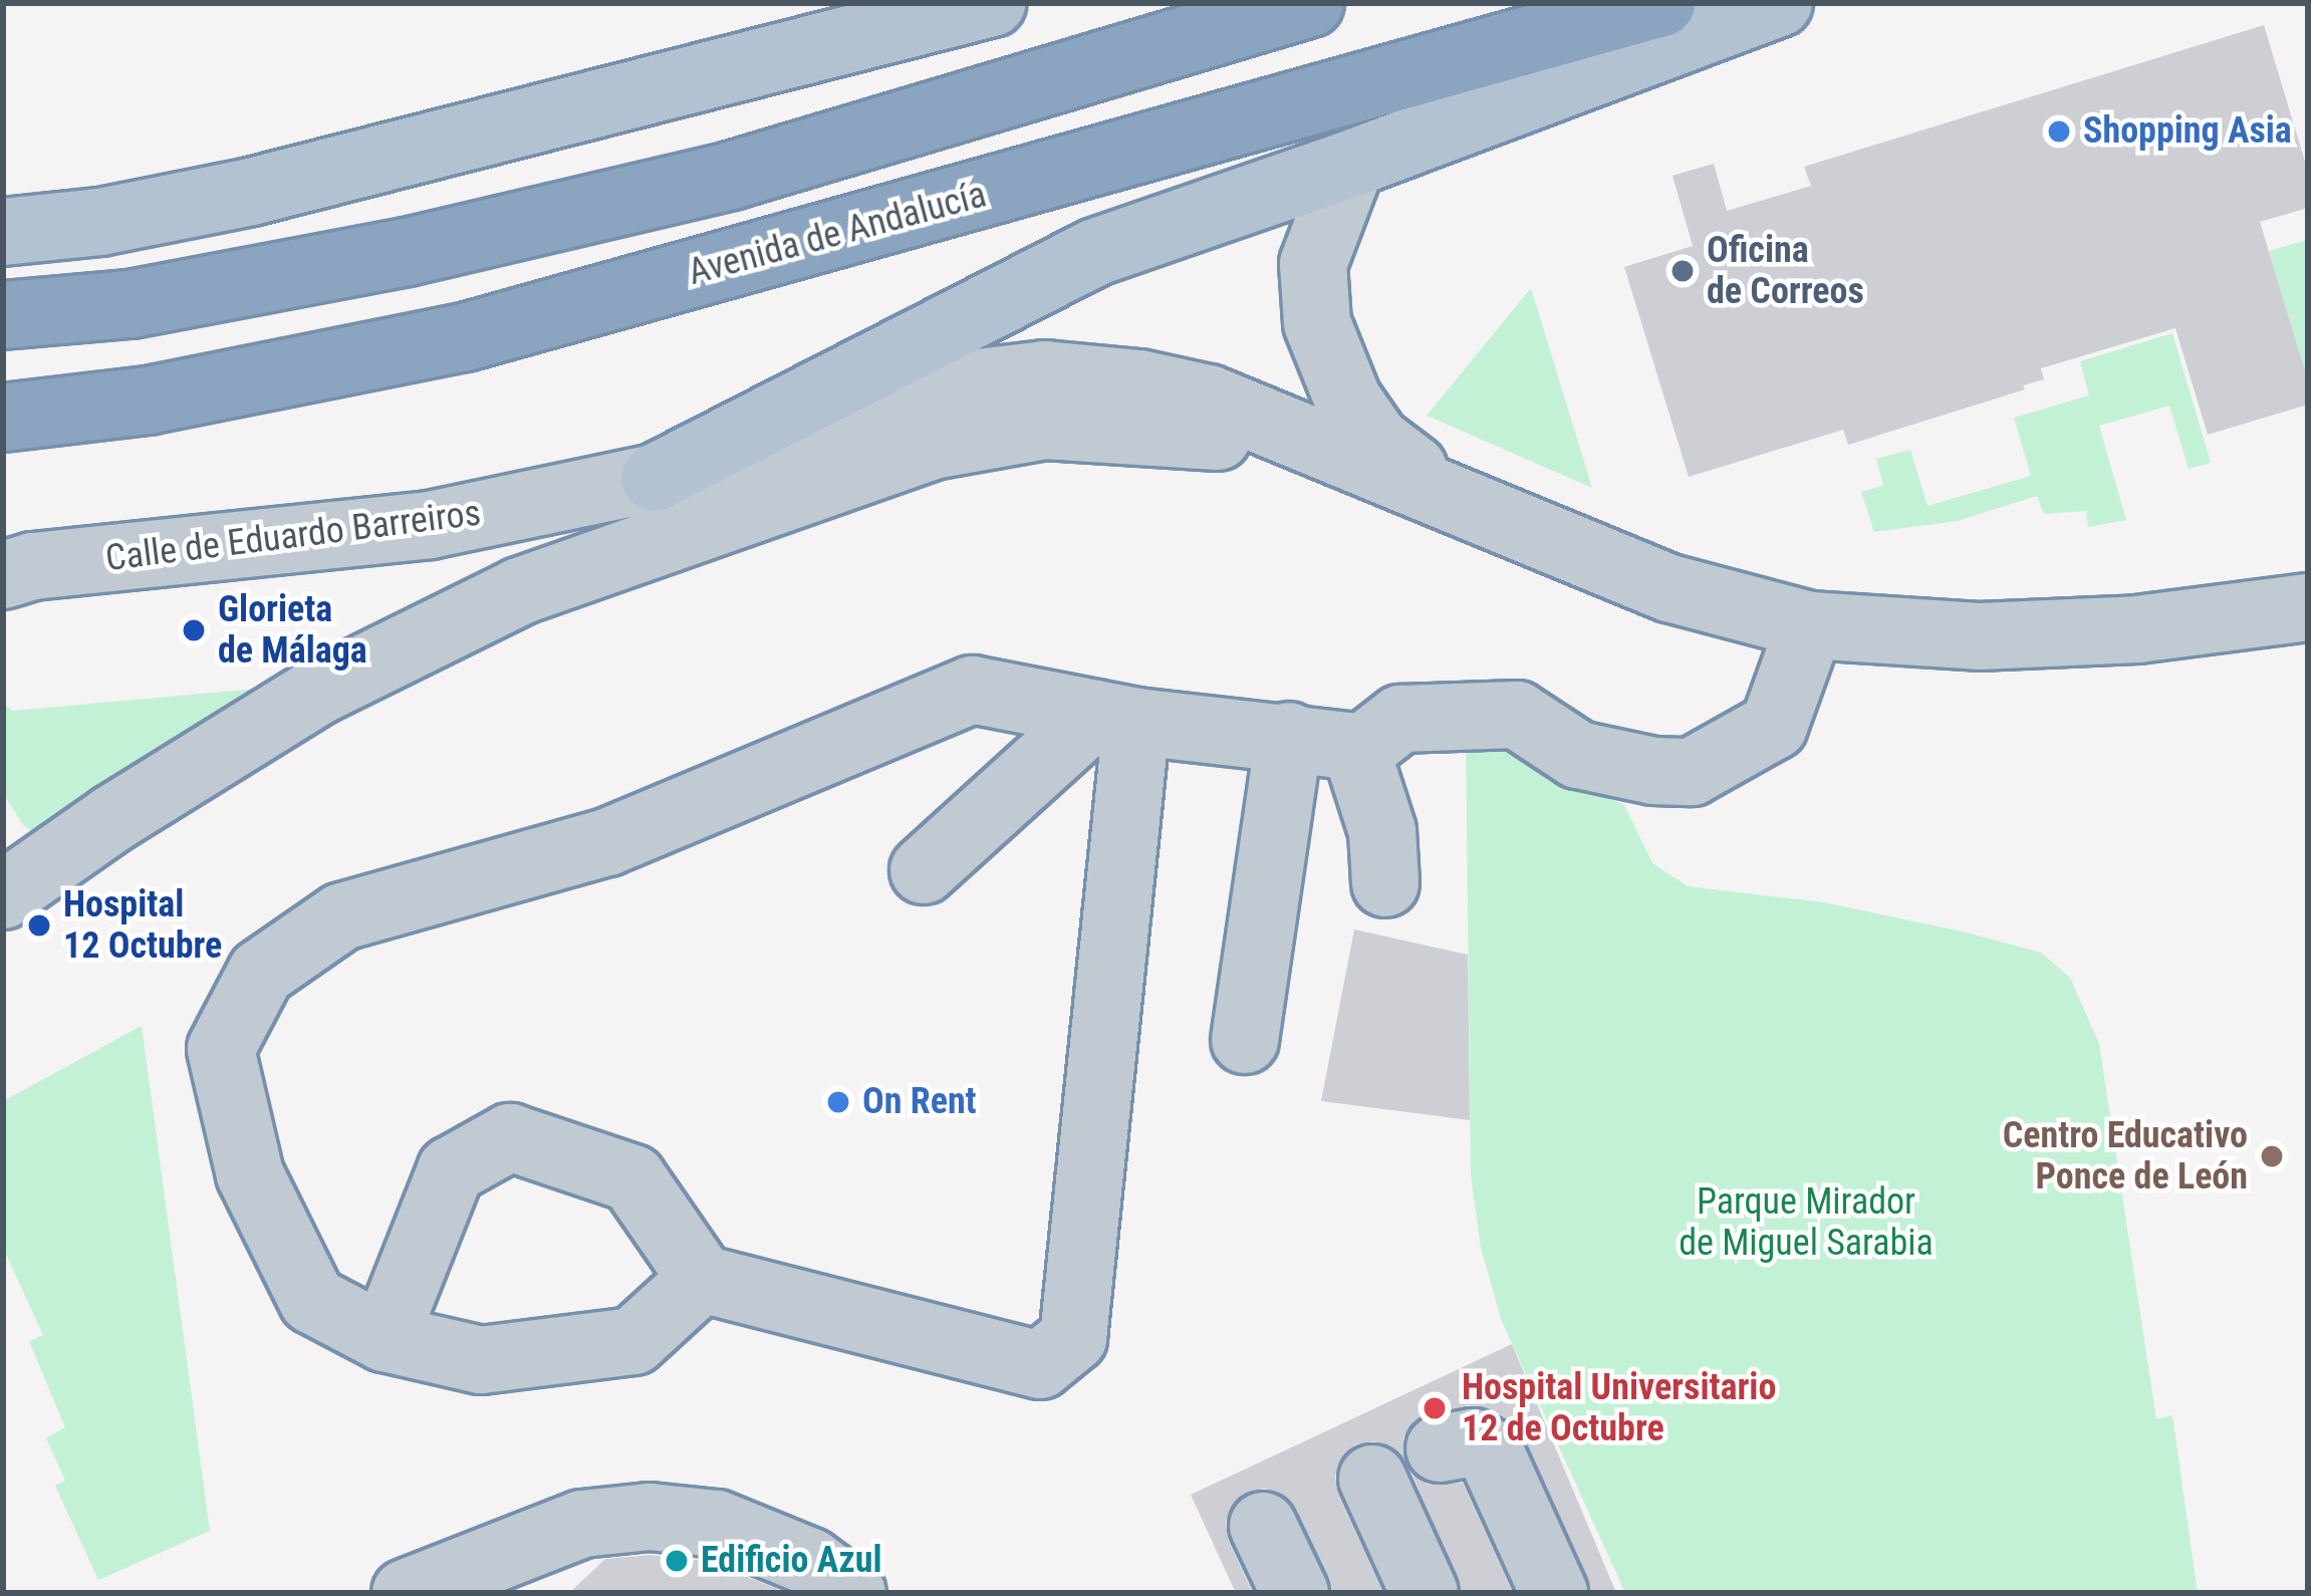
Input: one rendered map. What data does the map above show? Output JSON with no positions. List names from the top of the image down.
{
  "streets": {
    "highway": ["Avenida de Andalucía"],
    "street": ["Calle de Eduardo Barreiros"]
  },
  "parks": ["Parque Mirador de Miguel Sarabia"],
  "places": [
    "Shopping Asia",
    "Oficina de Correos",
    "Glorieta de Málaga",
    "Hospital 12 Octubre",
    "On Rent",
    "Centro Educativo Ponce de León",
    "Hospital Universitario 12 de Octubre",
    "Edificio Azul"
  ]
}
